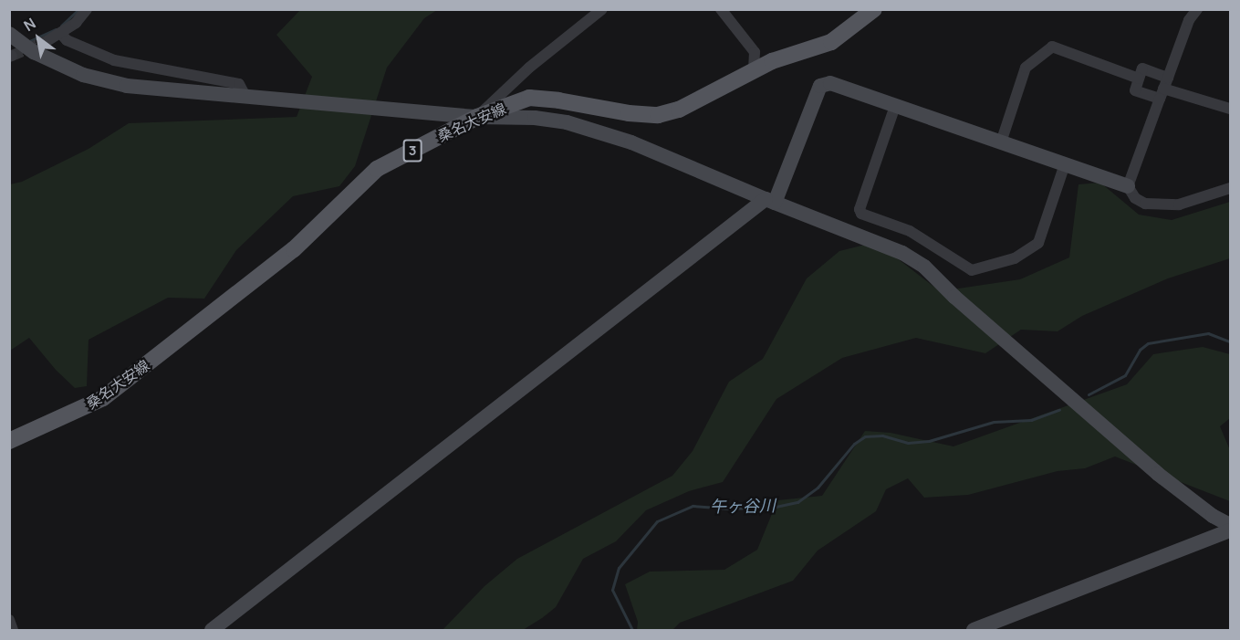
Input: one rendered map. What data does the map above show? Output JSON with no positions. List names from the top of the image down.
{
  "streets": {
    "main road": ["桑名大安線", "3"]
  },
  "water": ["午ヶ谷川"],
  "north": "top left"
}
